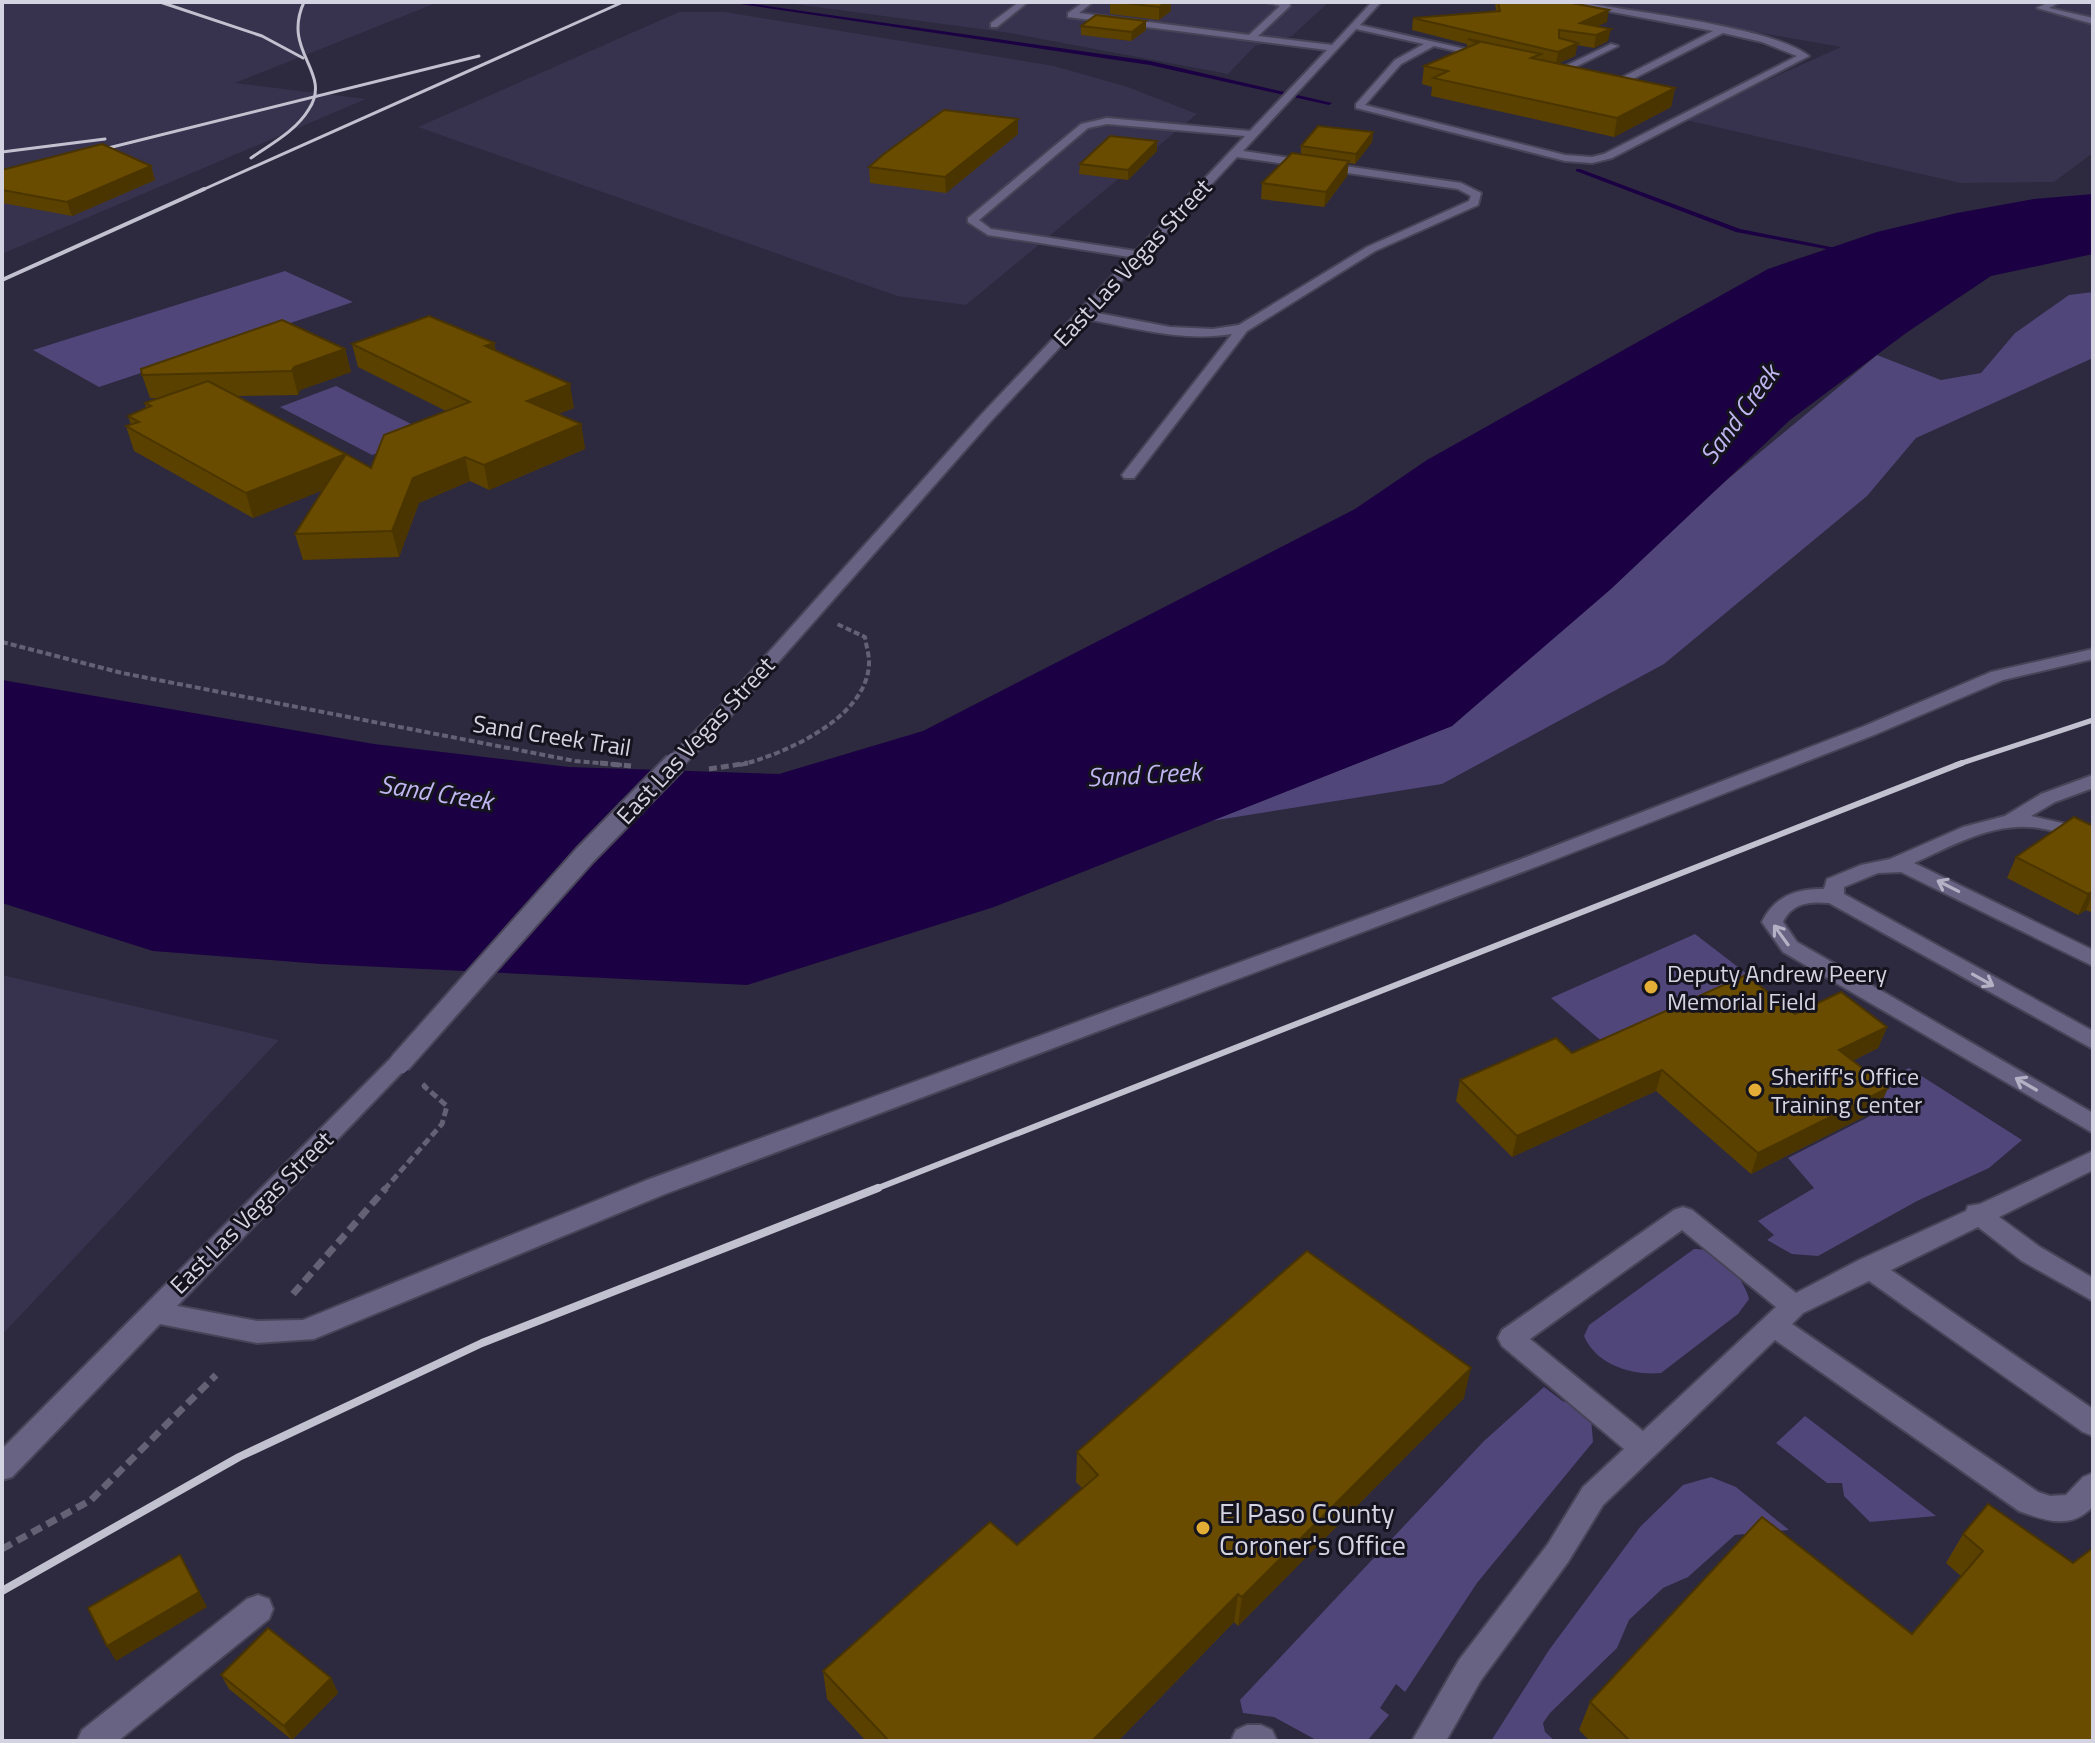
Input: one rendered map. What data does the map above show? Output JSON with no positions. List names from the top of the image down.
{
  "streets": {
    "street": ["East Las Vegas Street"],
    "path": ["Sand Creek Trail"]
  },
  "water": ["Sand Creek"],
  "places": ["Deputy Andrew Peery Memorial Field", "Sheriff's Office Training Center", "El Paso County Coroner's Office"]
}
